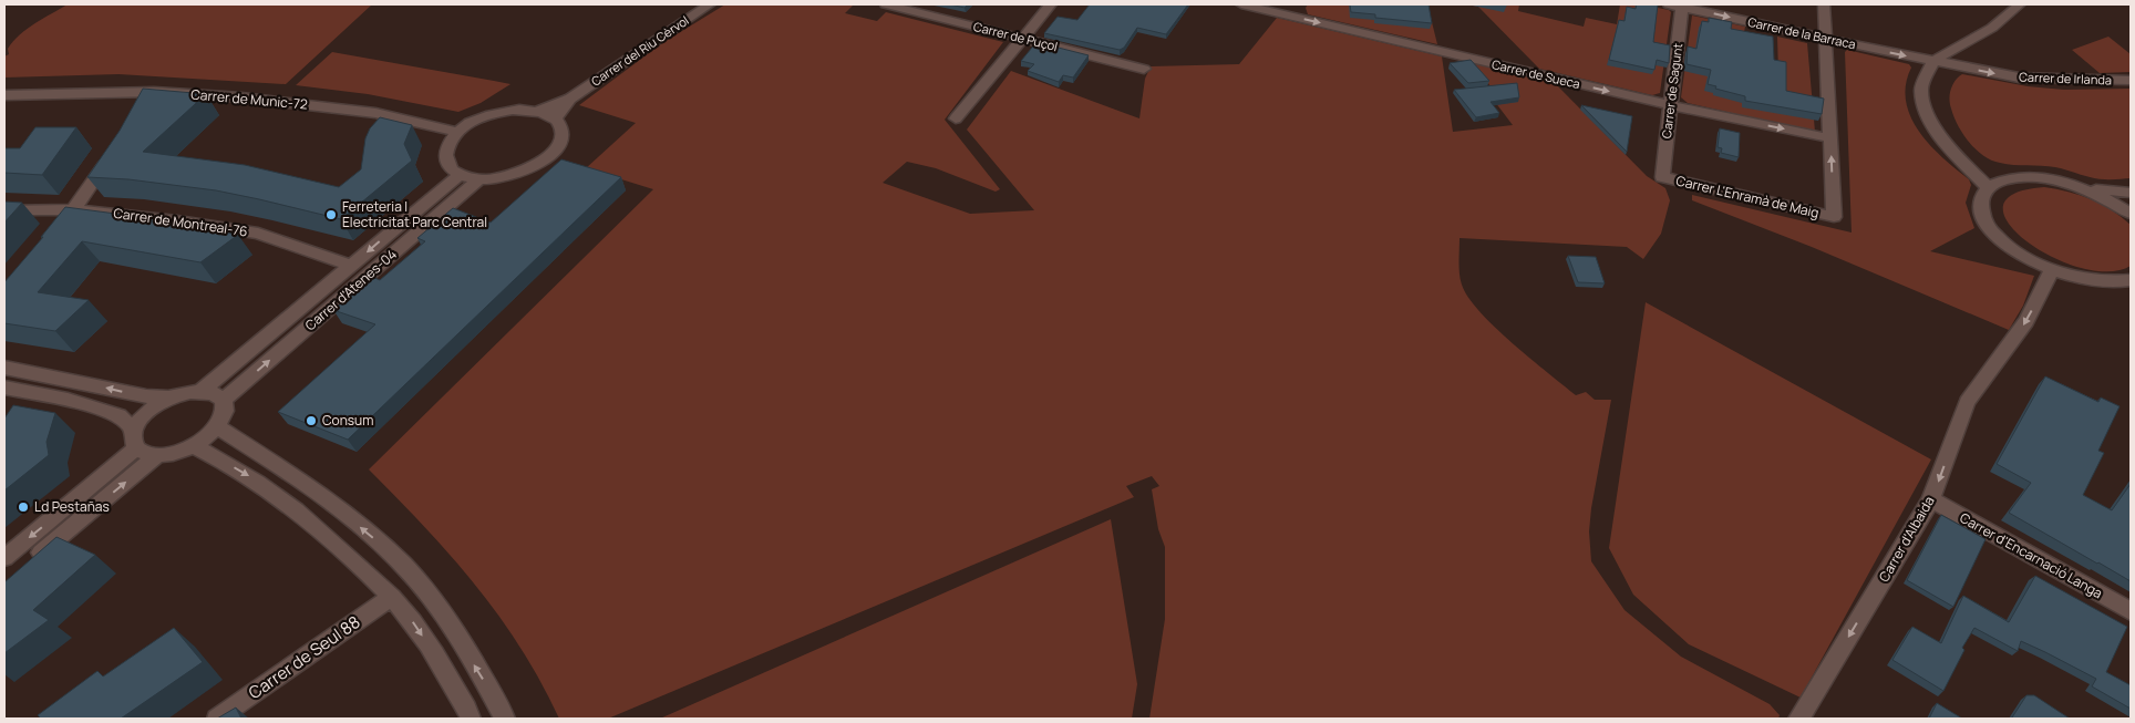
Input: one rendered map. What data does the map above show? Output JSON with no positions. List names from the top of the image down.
{
  "streets": {
    "street": [
      "Carrer de la Barraca",
      "Carrer de Puçol",
      "Carrer del Riu Cèrvol",
      "Carrer de Sueca",
      "Carrer de Irlanda",
      "Carrer de Sagunt",
      "Carrer de Munic-72",
      "Carrer L'Enramà de Maig",
      "Carrer de Montreal-76",
      "Carrer d'Atenes-04",
      "Carrer d'Albaida",
      "Carrer d'Encarnació Langa",
      "Carrer de Seul 88"
    ]
  },
  "crossings": [
    ["Carrer de la Barraca", "Carrer de Irlanda"],
    ["Carrer de la Barraca", "Carrer de Sagunt"],
    ["Carrer de Sueca", "Carrer de Sagunt"],
    ["Carrer de Sueca", "Carrer L'Enramà de Maig"],
    ["Carrer de Sagunt", "Carrer L'Enramà de Maig"],
    ["Carrer de Montreal-76", "Carrer d'Atenes-04"],
    ["Carrer d'Albaida", "Carrer d'Encarnació Langa"]
  ],
  "one_way": ["Carrer de la Barraca", "Carrer de Sueca", "Carrer d'Albaida"],
  "places": ["Ferreteria I Electricitat Parc Central", "Consum", "Ld Pestañas"]
}
